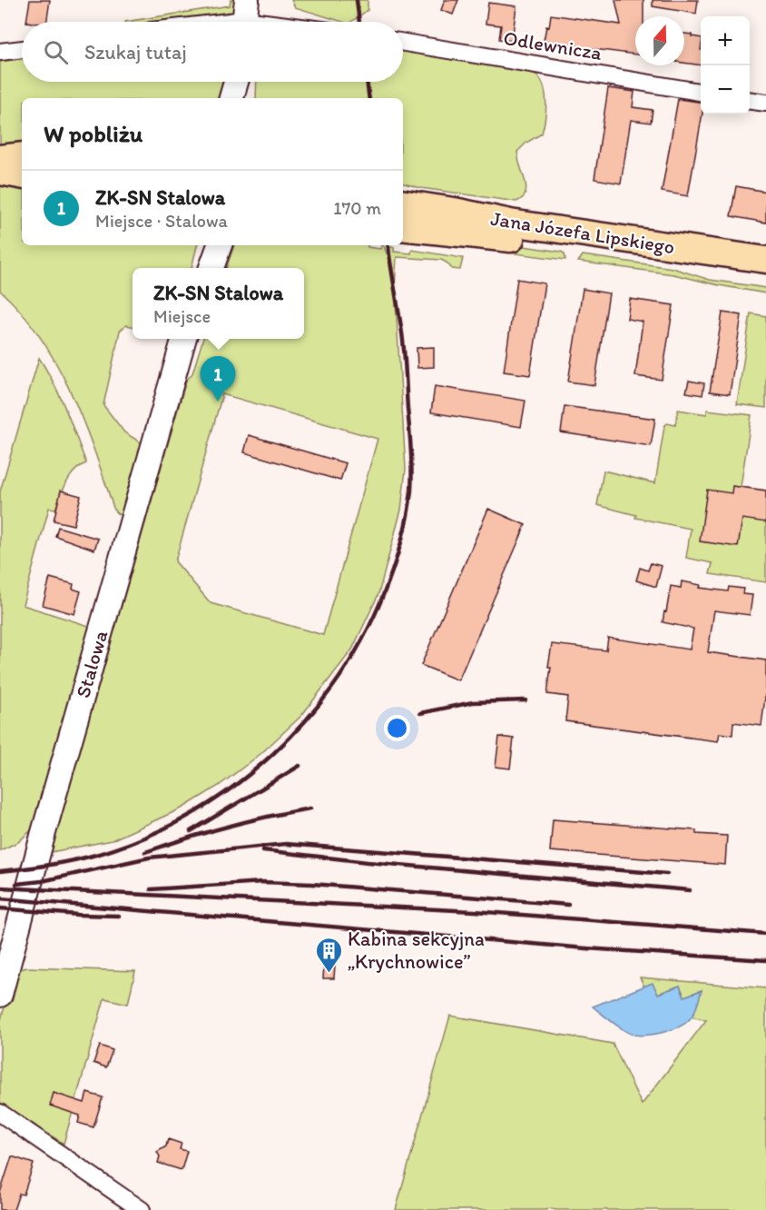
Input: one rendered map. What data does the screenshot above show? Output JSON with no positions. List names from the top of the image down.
{
  "streets": {
    "main road": ["Jana Józefa Lipskiego"],
    "street": ["Odlewnicza", "Stalowa"]
  },
  "places": {
    "building": ["Kabina sekcyjna „Krychnowice”"]
  },
  "north": "top",
  "page": {
    "map_buttons": ["+", "−"],
    "search": "Szukaj tutaj",
    "heading": "W pobliżu",
    "list": [
      {
        "mark": "1",
        "name": "ZK-SN Stalowa",
        "note": "Miejsce · Stalowa",
        "value": "170 m"
      }
    ],
    "popup": ["ZK-SN Stalowa", "Miejsce"],
    "pins": "1"
  }
}
